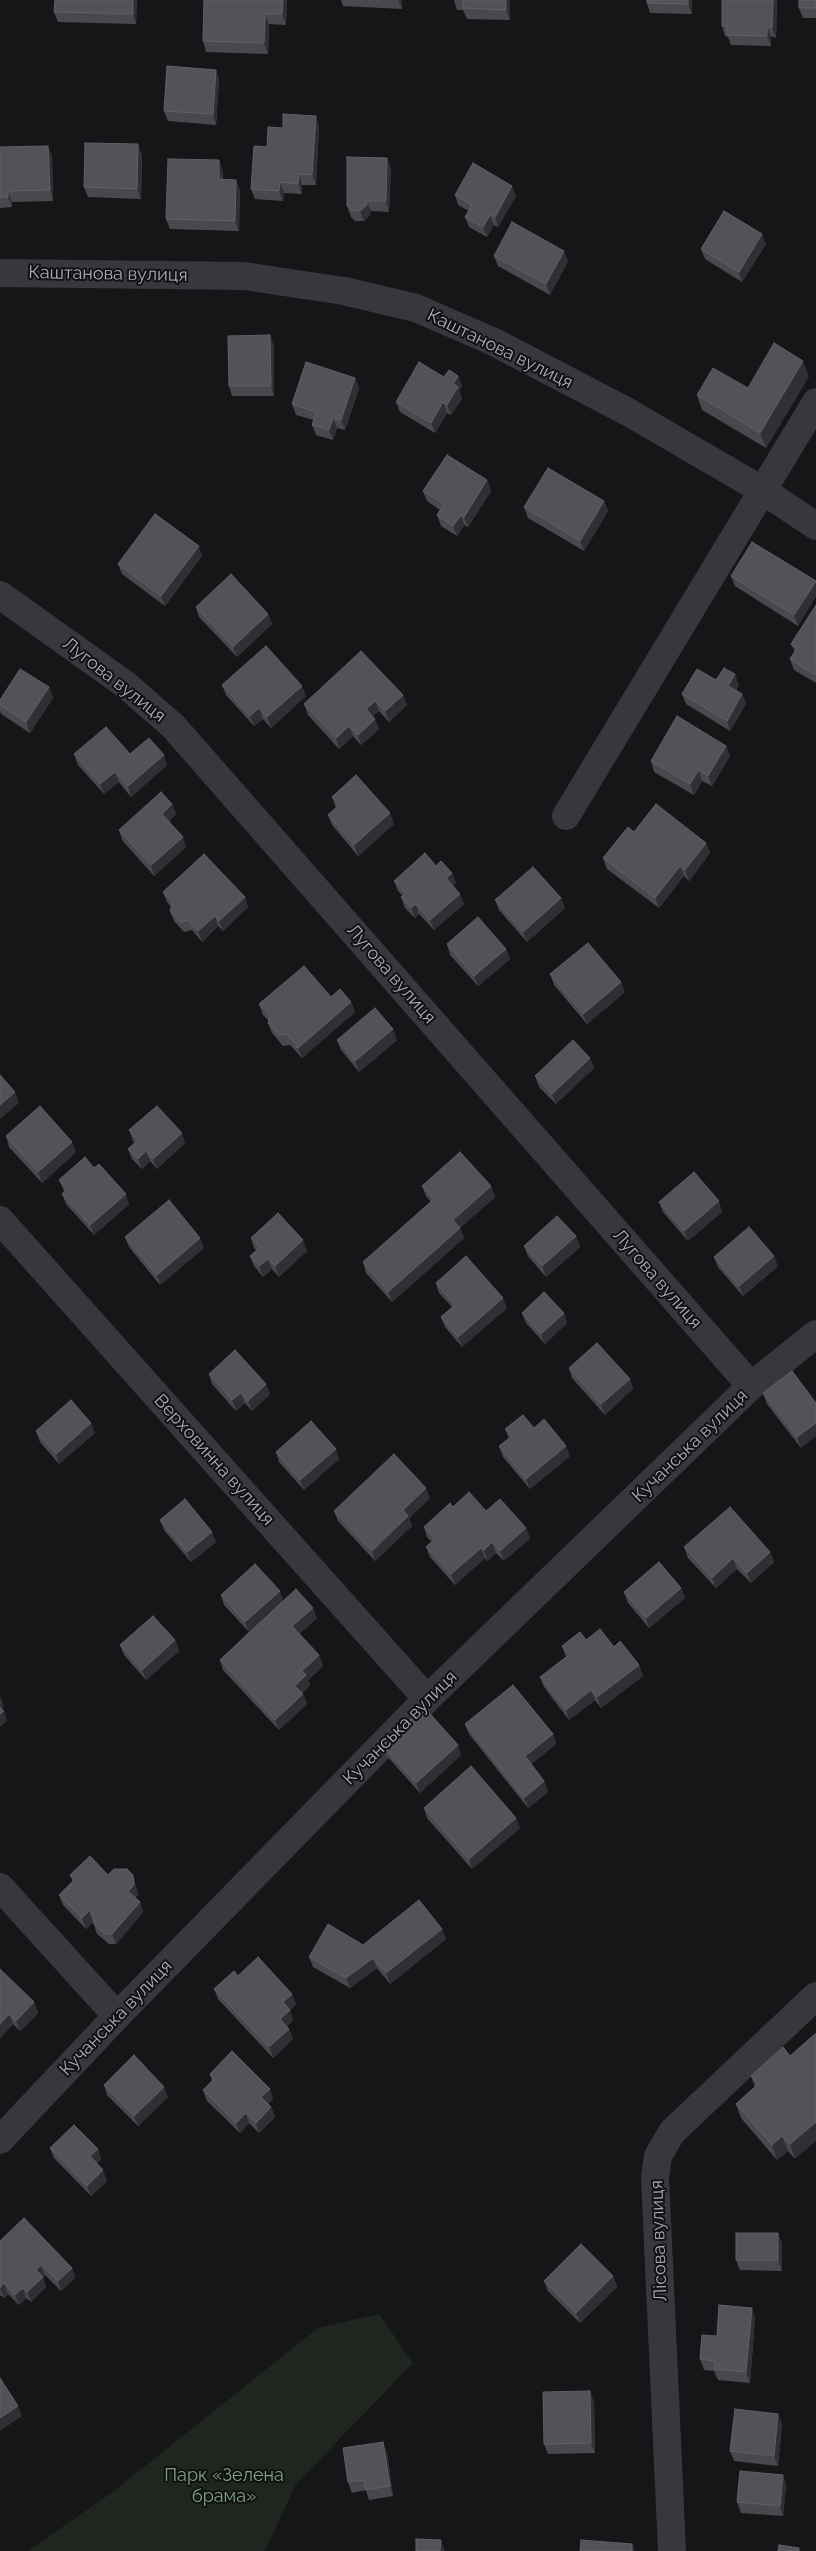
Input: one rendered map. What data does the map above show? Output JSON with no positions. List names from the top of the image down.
{
  "streets": {
    "street": [
      "Каштанова вулиця",
      "Лугова вулиця",
      "Кучанська вулиця",
      "Верховинна вулиця",
      "Лісова вулиця"
    ]
  },
  "crossings": [
    ["Лугова вулиця", "Кучанська вулиця"],
    ["Кучанська вулиця", "Верховинна вулиця"]
  ],
  "parks": ["Парк «Зелена брама»"]
}
